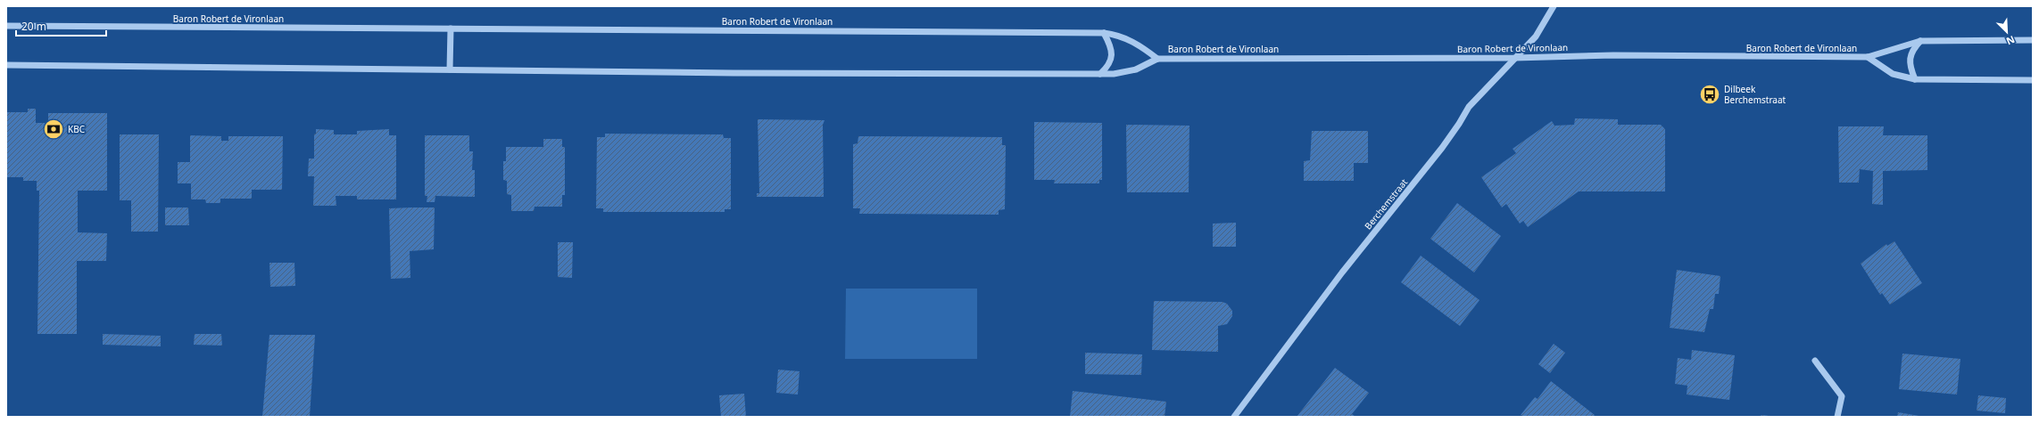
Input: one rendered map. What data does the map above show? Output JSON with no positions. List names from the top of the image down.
{
  "streets": {
    "street": ["Baron Robert de Vironlaan", "Berchemstraat"]
  },
  "crossings": [
    ["Baron Robert de Vironlaan", "Berchemstraat"]
  ],
  "places": {
    "bus stop": ["Dilbeek Berchemstraat"],
    "bank": ["KBC"]
  },
  "scale_bar": "20 m",
  "north": "bottom right"
}
